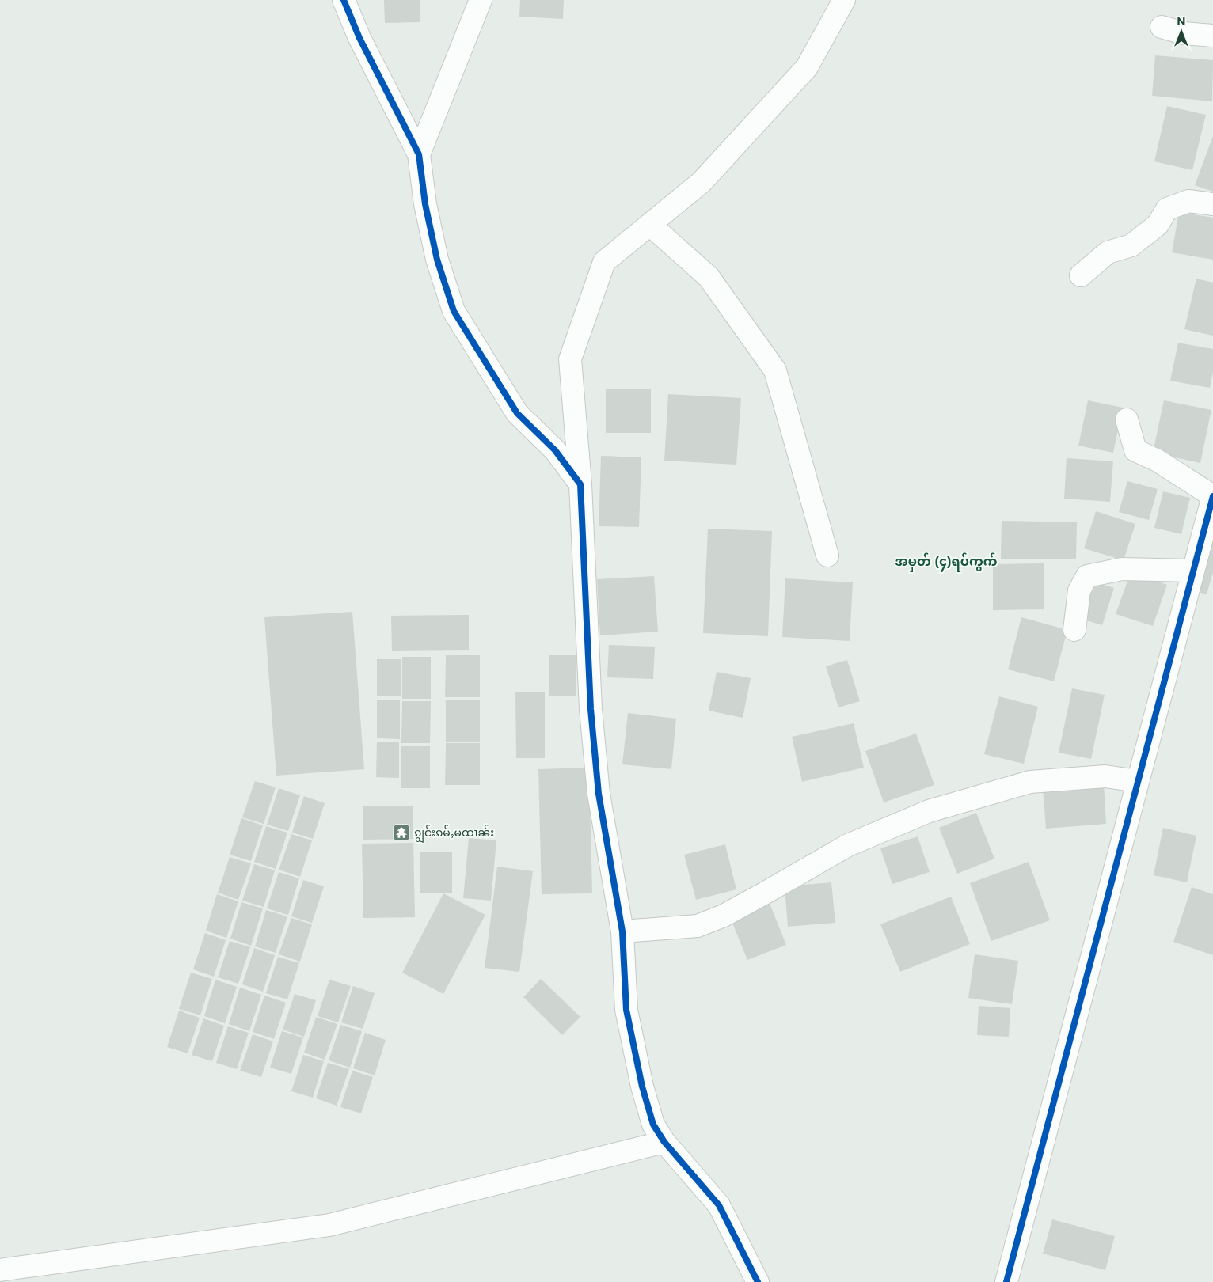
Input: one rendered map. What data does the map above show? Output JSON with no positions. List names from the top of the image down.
{
  "districts": ["အမှတ် (၄)ရပ်ကွက်"],
  "places": {
    "temple": ["ၵျွင်းၵမ်ႇမထၢၼ်း"]
  },
  "north": "top"
}
